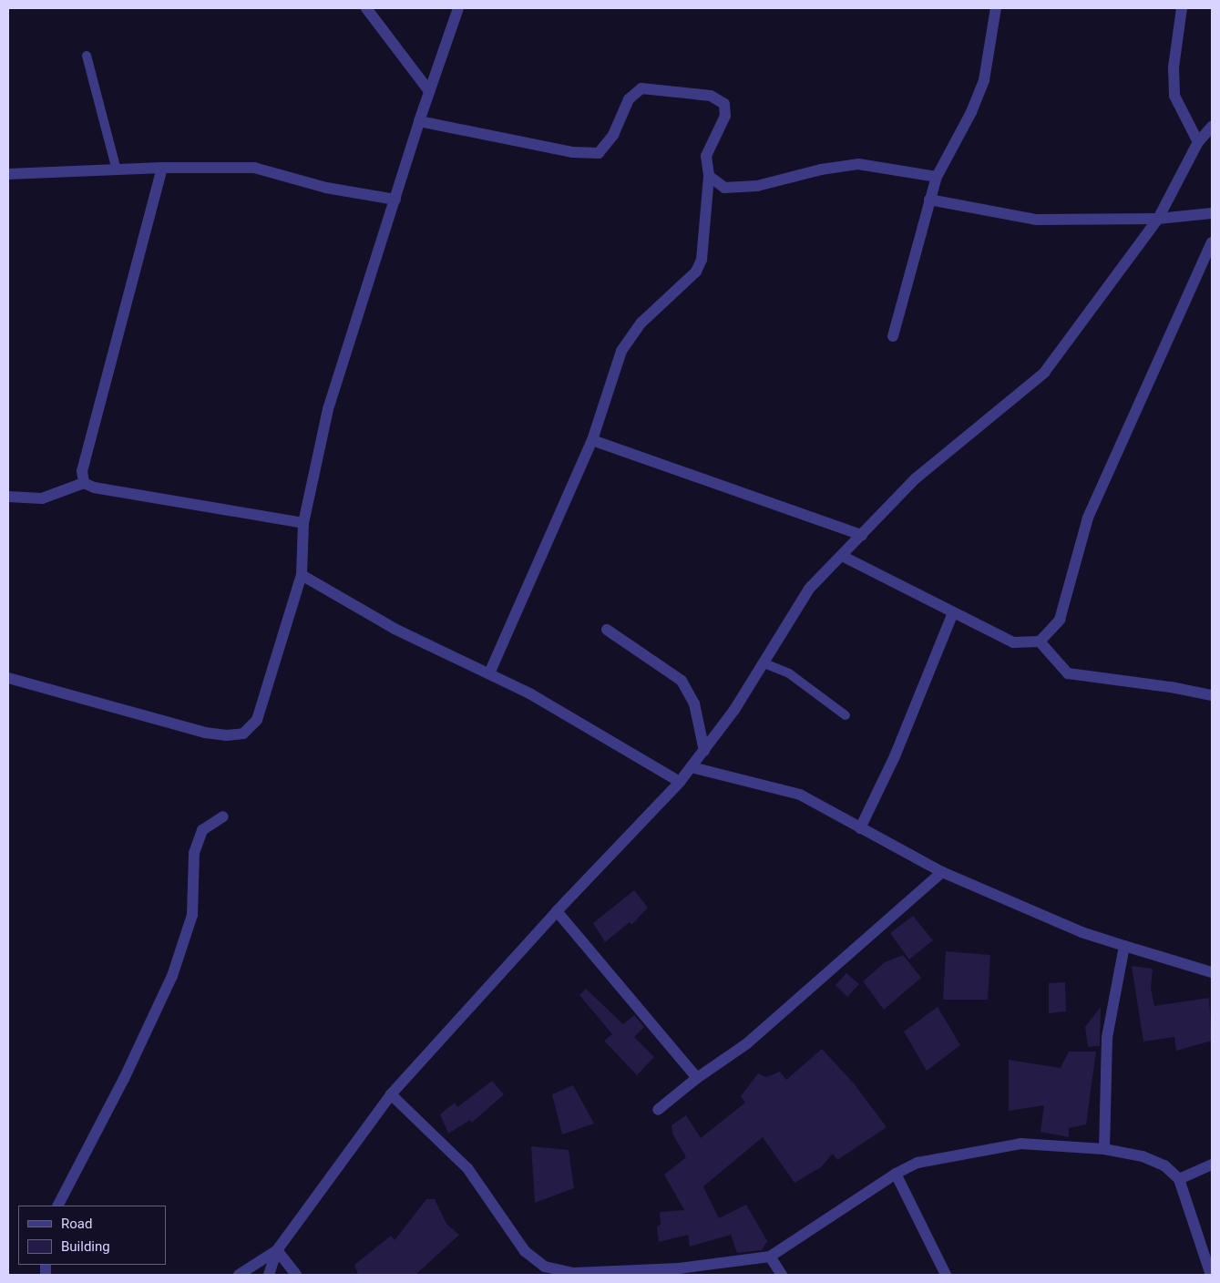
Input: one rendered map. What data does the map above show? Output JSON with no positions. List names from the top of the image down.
{
  "legend": ["Road", "Building"]
}
